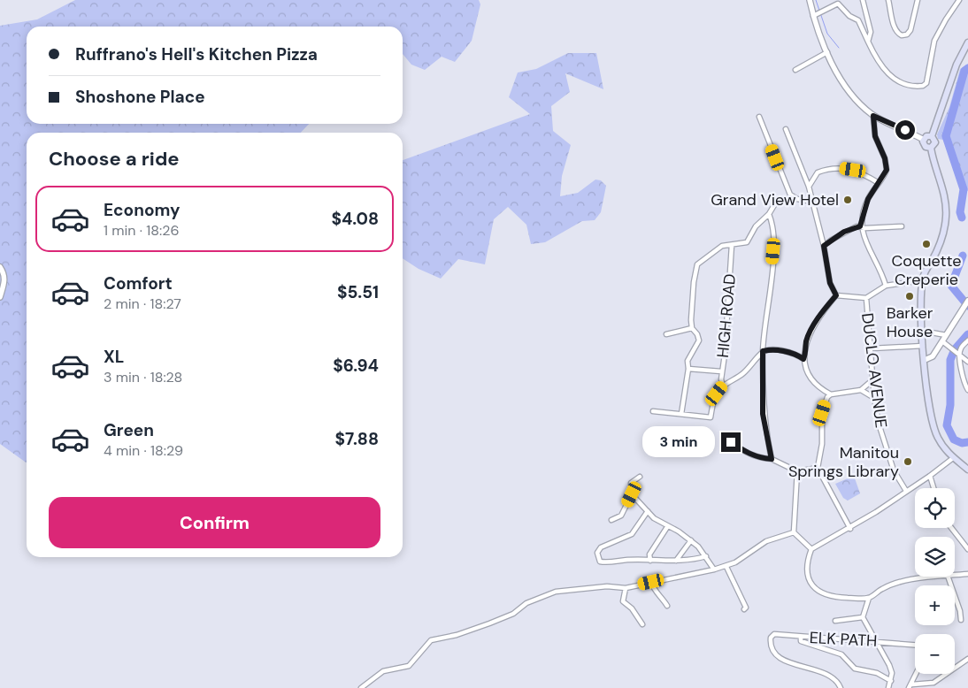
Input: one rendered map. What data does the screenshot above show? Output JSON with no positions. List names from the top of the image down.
{
  "streets": {
    "street": ["HIGH ROAD", "DUCLO AVENUE", "ELK PATH"]
  },
  "places": [
    "Grand View Hotel",
    "Coquette Creperie",
    "Barker House",
    "Manitou Springs Library"
  ],
  "page": {
    "banner": ["Ruffrano's Hell's Kitchen Pizza", "Shoshone Place"],
    "heading": "Choose a ride",
    "list": [
      {
        "name": "Economy",
        "note": "1 min · 18:26",
        "value": "$4.08"
      },
      {
        "name": "Comfort",
        "note": "2 min · 18:27",
        "value": "$5.51"
      },
      {
        "name": "XL",
        "note": "3 min · 18:28",
        "value": "$6.94"
      },
      {
        "name": "Green",
        "note": "4 min · 18:29",
        "value": "$7.88"
      }
    ],
    "bubble": "3 min",
    "map_buttons": ["+", "−"],
    "buttons": "Confirm"
  }
}
